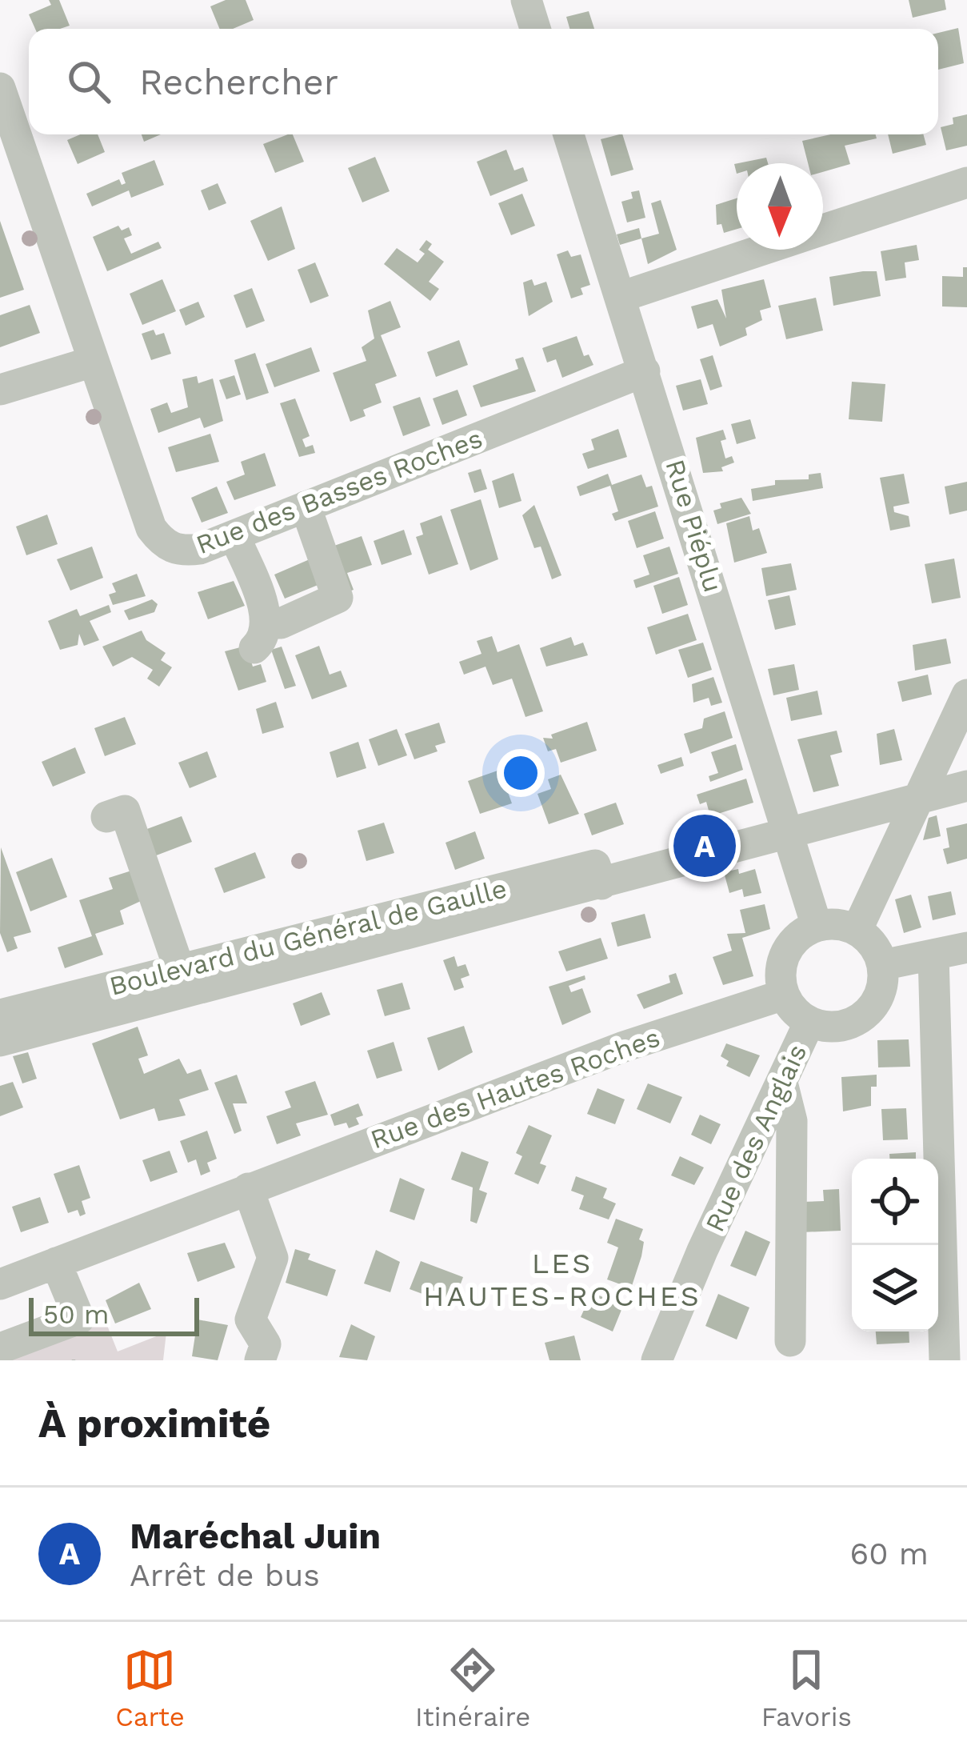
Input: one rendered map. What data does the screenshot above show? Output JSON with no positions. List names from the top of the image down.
{
  "streets": {
    "street": [
      "Rue des Basses Roches",
      "Rue Piéplu",
      "Boulevard du Général de Gaulle",
      "Rue des Hautes Roches",
      "Rue des Anglais"
    ]
  },
  "crossings": [
    ["Rue des Basses Roches", "Rue Piéplu"],
    ["Rue Piéplu", "Boulevard du Général de Gaulle"],
    ["Rue Piéplu", "Rue des Hautes Roches"],
    ["Rue Piéplu", "Rue des Anglais"],
    ["Rue des Hautes Roches", "Rue des Anglais"]
  ],
  "districts": ["LES HAUTES-ROCHES"],
  "scale_bar": "50 m",
  "north": "bottom",
  "page": {
    "search": "Rechercher",
    "pins": "A",
    "scale": "50 m",
    "heading": "À proximité",
    "list": [
      {
        "mark": "A",
        "name": "Maréchal Juin",
        "note": "Arrêt de bus",
        "value": "60 m"
      }
    ],
    "nav": ["Carte", "Itinéraire", "Favoris"]
  }
}
